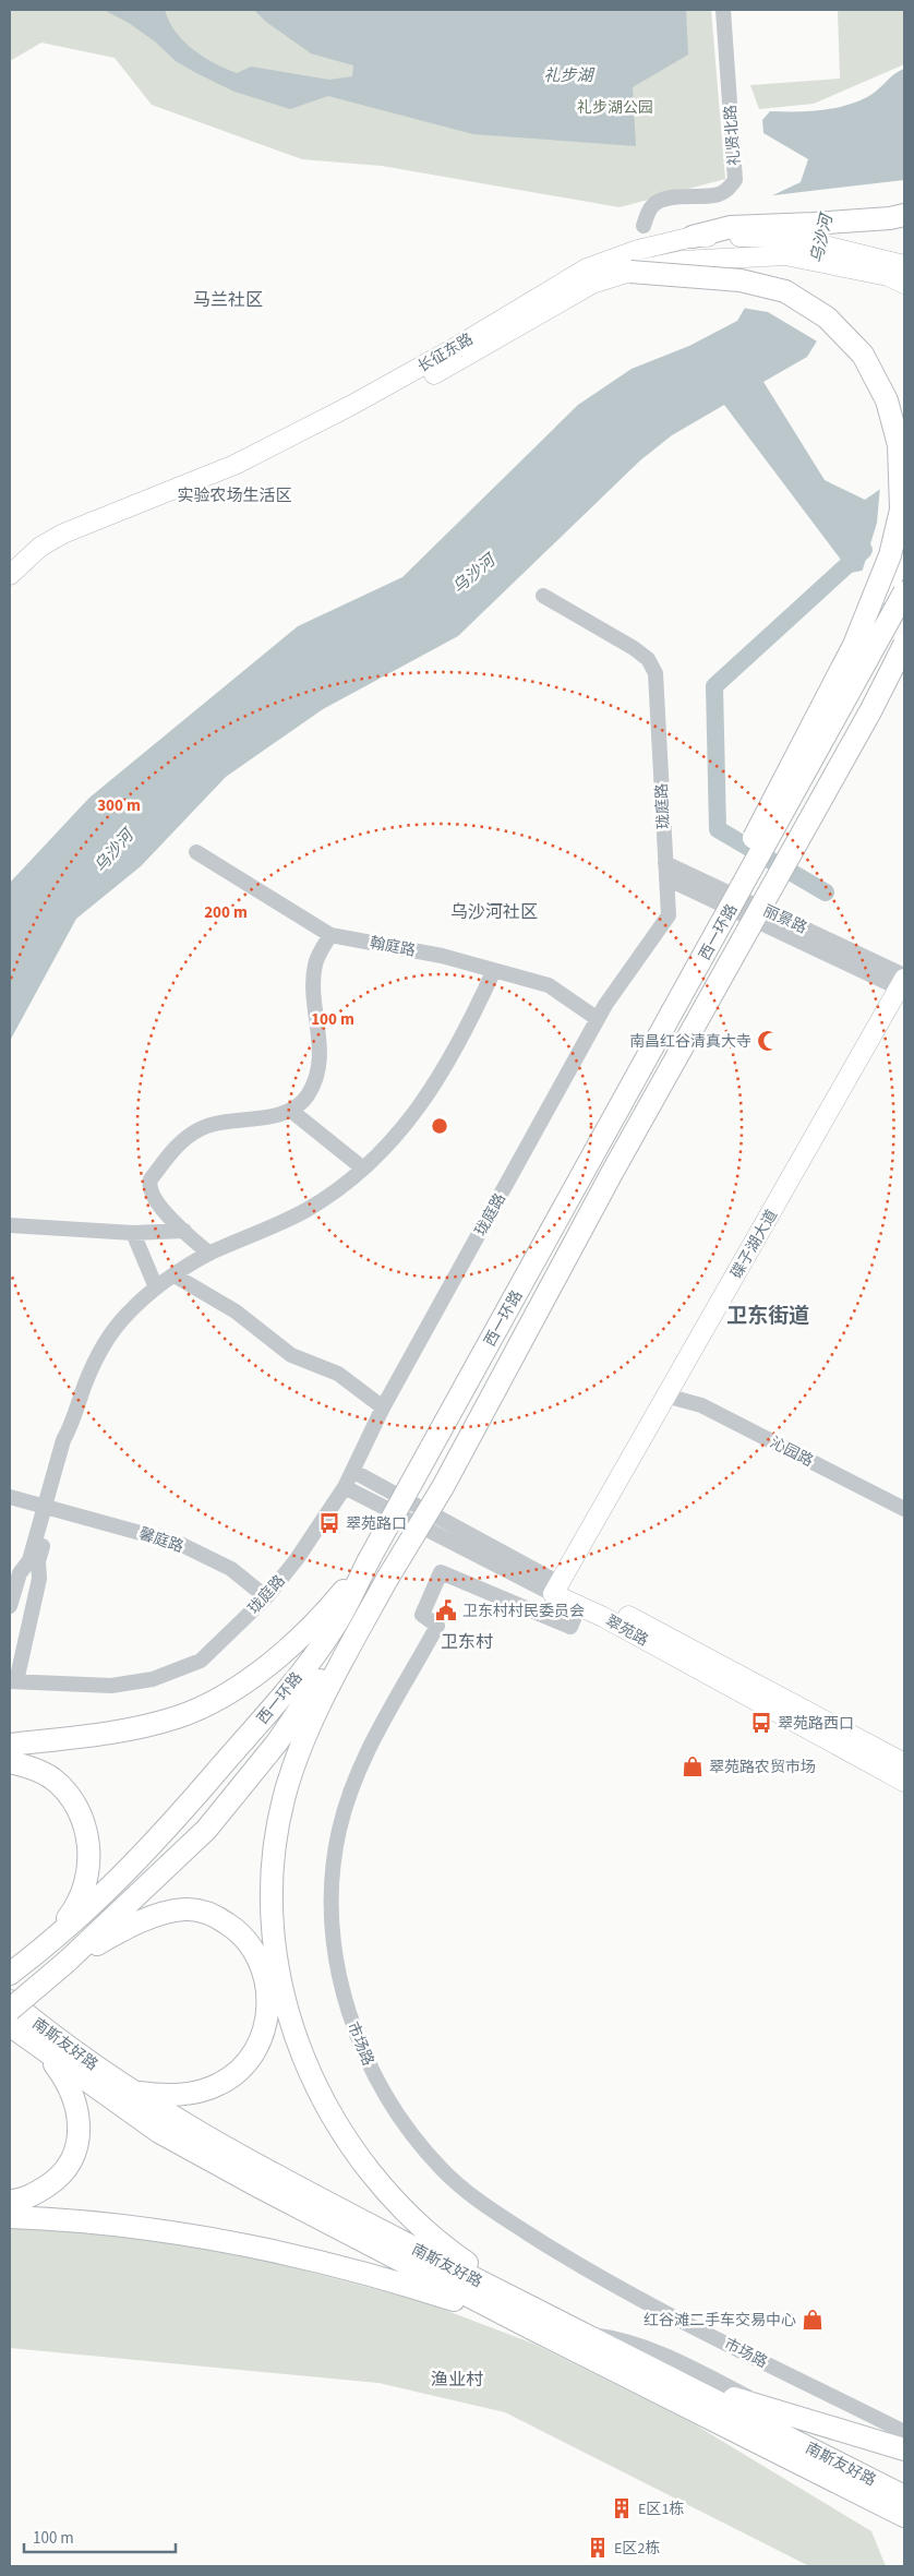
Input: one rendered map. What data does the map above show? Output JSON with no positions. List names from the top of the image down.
{
  "streets": {
    "highway": ["西一环路", "南斯友好路"],
    "main road": ["长征东路", "碟子湖大道", "翠苑路"],
    "street": [
      "礼贤北路",
      "珑庭路",
      "丽景路",
      "翰庭路",
      "沁园路",
      "馨庭路",
      "市场路"
    ]
  },
  "crossings": [
    ["珑庭路", "丽景路"],
    ["珑庭路", "翰庭路"],
    ["珑庭路", "馨庭路"],
    ["珑庭路", "翠苑路"],
    ["丽景路", "碟子湖大道"],
    ["碟子湖大道", "沁园路"],
    ["碟子湖大道", "翠苑路"],
    ["碟子湖大道", "市场路"],
    ["翠苑路", "市场路"]
  ],
  "districts": [
    "马兰社区",
    "实验农场生活区",
    "乌沙河社区",
    "卫东街道",
    "卫东村",
    "渔业村"
  ],
  "water": ["礼步湖", "乌沙河"],
  "parks": ["礼步湖公园"],
  "places": {
    "mosque": ["南昌红谷清真大寺"],
    "bus stop": ["翠苑路口", "翠苑路西口"],
    "public building": ["卫东村村民委员会"],
    "shop": ["翠苑路农贸市场", "红谷滩二手车交易中心"],
    "building": ["E区1栋", "E区2栋"]
  },
  "scale_bar": "100 m",
  "rings": ["300 m", "200 m", "100 m"]
}
